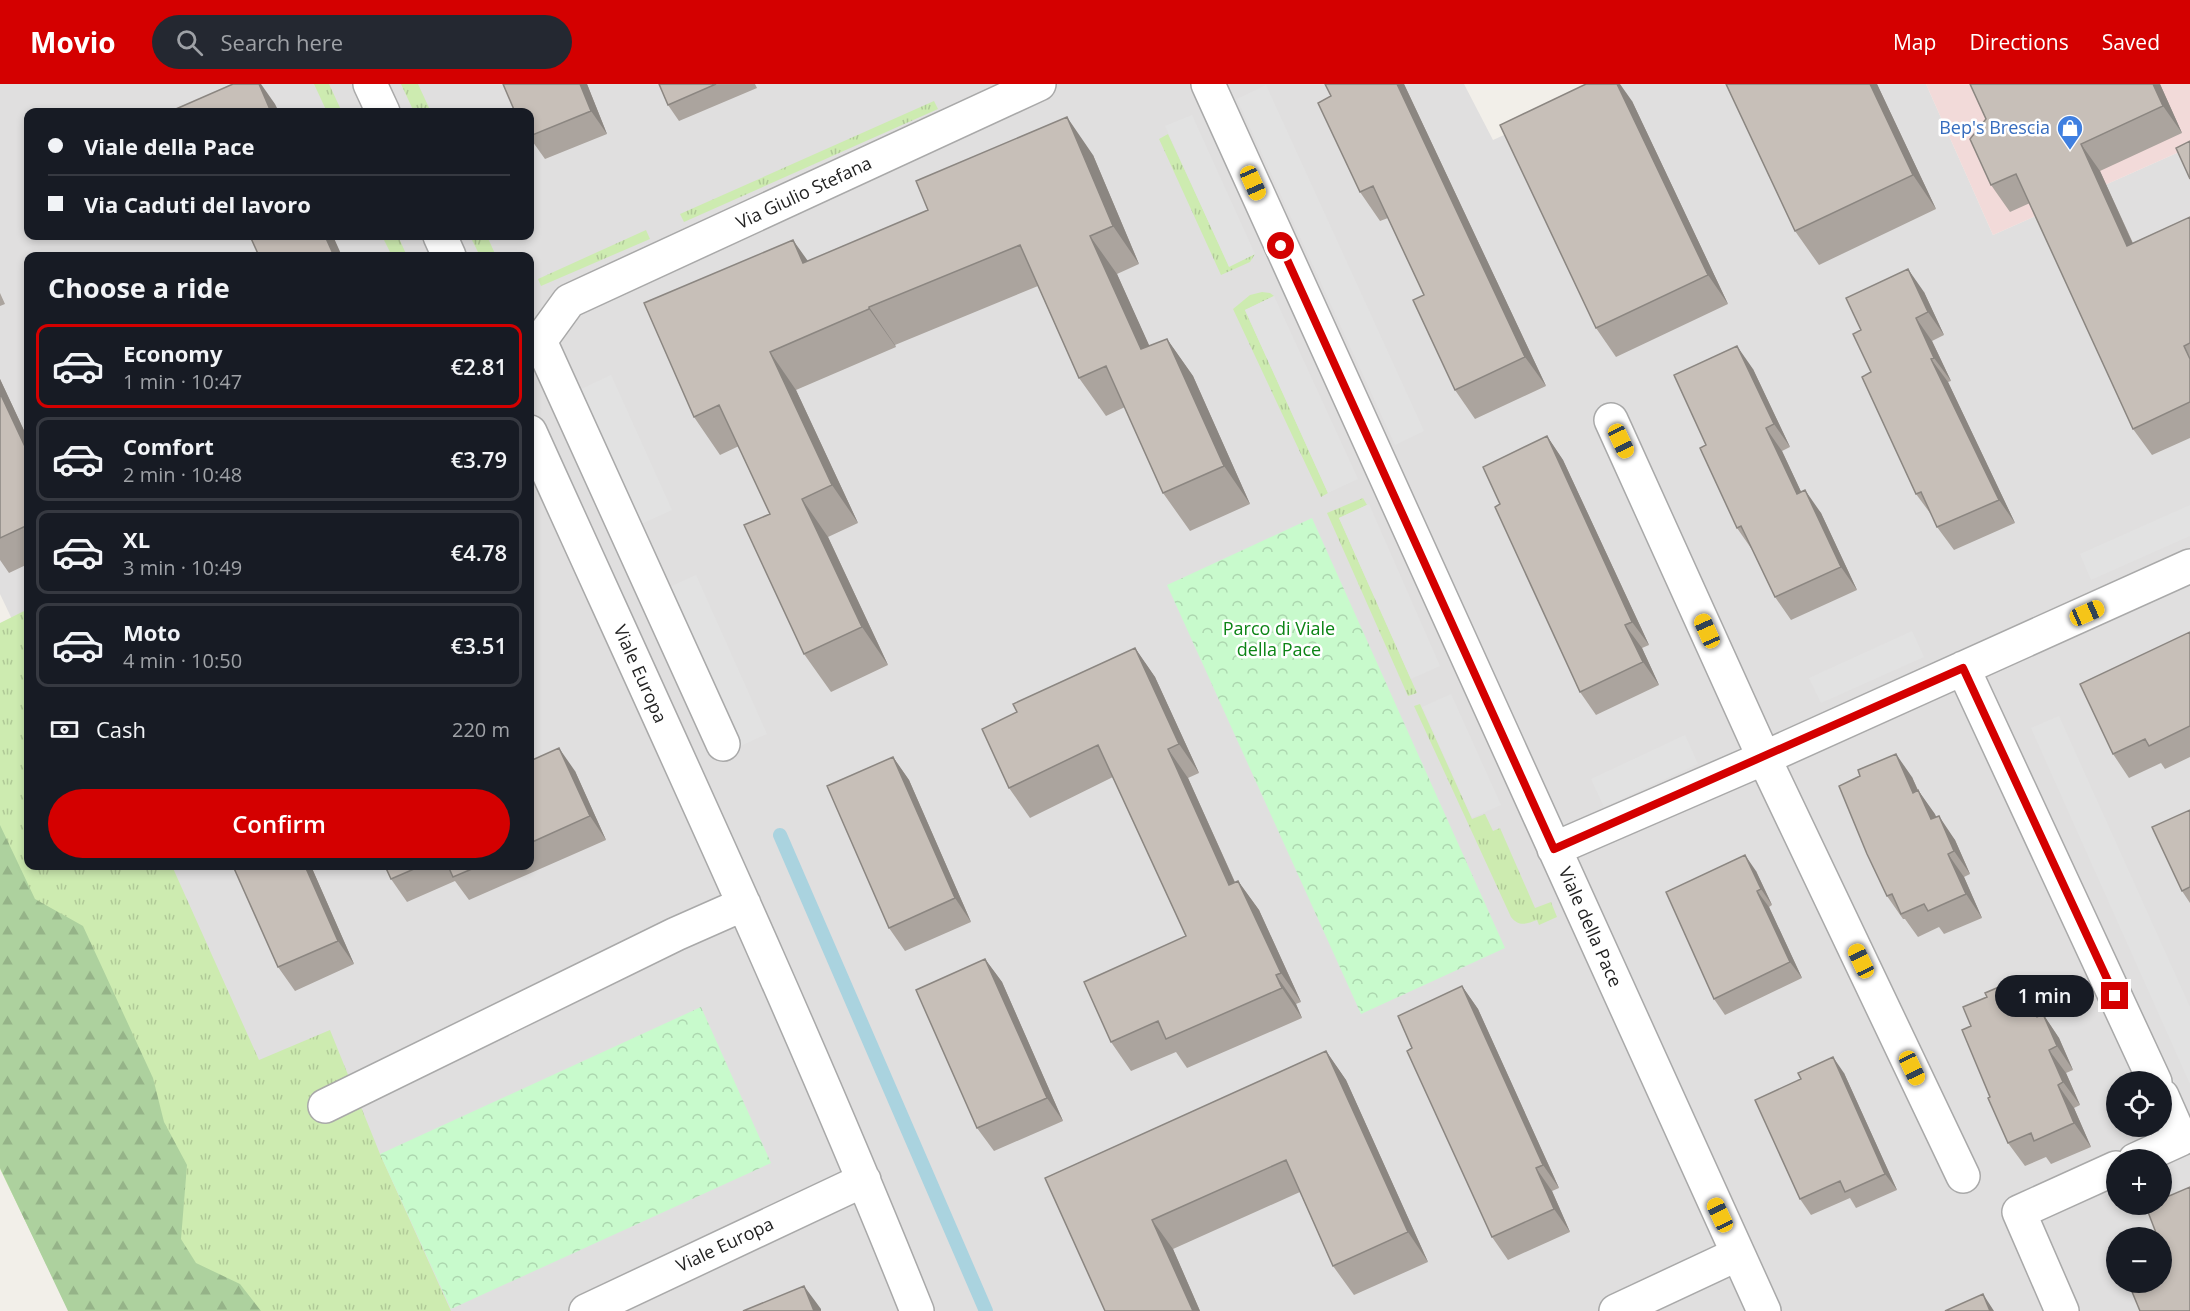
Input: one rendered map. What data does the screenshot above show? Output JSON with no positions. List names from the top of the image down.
{
  "streets": {
    "street": ["Via Giulio Stefana", "Viale Europa", "Viale della Pace"]
  },
  "parks": ["Parco di Viale della Pace"],
  "places": {
    "shop": ["Bep's Brescia"]
  },
  "page": {
    "header": "Movio",
    "search": "Search here",
    "nav": ["Map", "Directions", "Saved"],
    "banner": ["Viale della Pace", "Via Caduti del lavoro"],
    "heading": "Choose a ride",
    "list": [
      {
        "name": "Economy",
        "note": "1 min · 10:47",
        "value": "€2.81"
      },
      {
        "name": "Comfort",
        "note": "2 min · 10:48",
        "value": "€3.79"
      },
      {
        "name": "XL",
        "note": "3 min · 10:49",
        "value": "€4.78"
      },
      {
        "name": "Moto",
        "note": "4 min · 10:50",
        "value": "€3.51"
      }
    ],
    "pay": ["Cash", "220 m"],
    "buttons": "Confirm",
    "bubble": "1 min",
    "map_buttons": ["+", "−"]
  }
}
